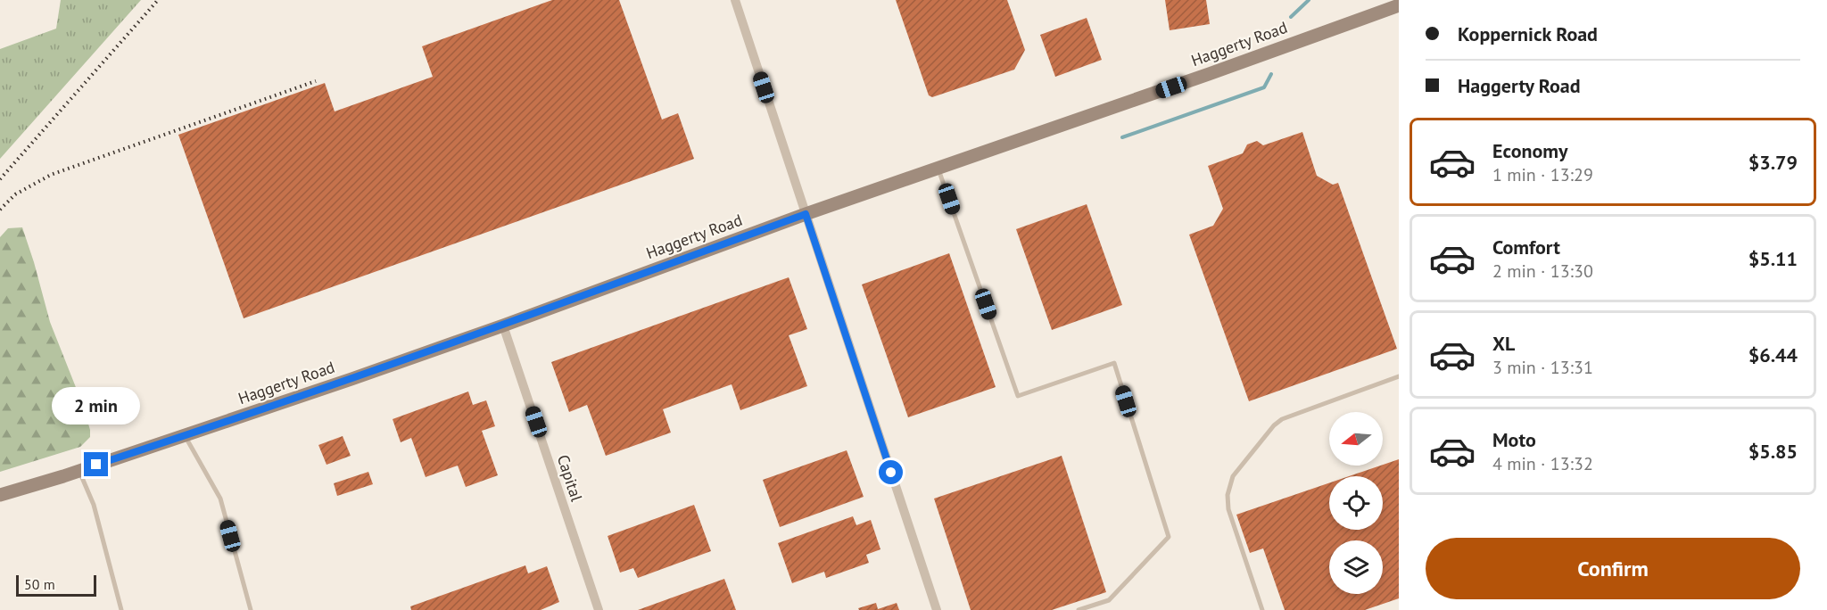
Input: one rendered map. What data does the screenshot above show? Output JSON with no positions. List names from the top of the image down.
{
  "streets": {
    "main road": ["Haggerty Road"],
    "street": ["Capital"]
  },
  "crossings": [
    ["Haggerty Road", "Capital"]
  ],
  "scale_bar": "50 m",
  "north": "left",
  "page": {
    "banner": ["Koppernick Road", "Haggerty Road"],
    "list": [
      {
        "name": "Economy",
        "note": "1 min · 13:29",
        "value": "$3.79"
      },
      {
        "name": "Comfort",
        "note": "2 min · 13:30",
        "value": "$5.11"
      },
      {
        "name": "XL",
        "note": "3 min · 13:31",
        "value": "$6.44"
      },
      {
        "name": "Moto",
        "note": "4 min · 13:32",
        "value": "$5.85"
      }
    ],
    "bubble": "2 min",
    "buttons": "Confirm",
    "scale": "50 m"
  }
}
